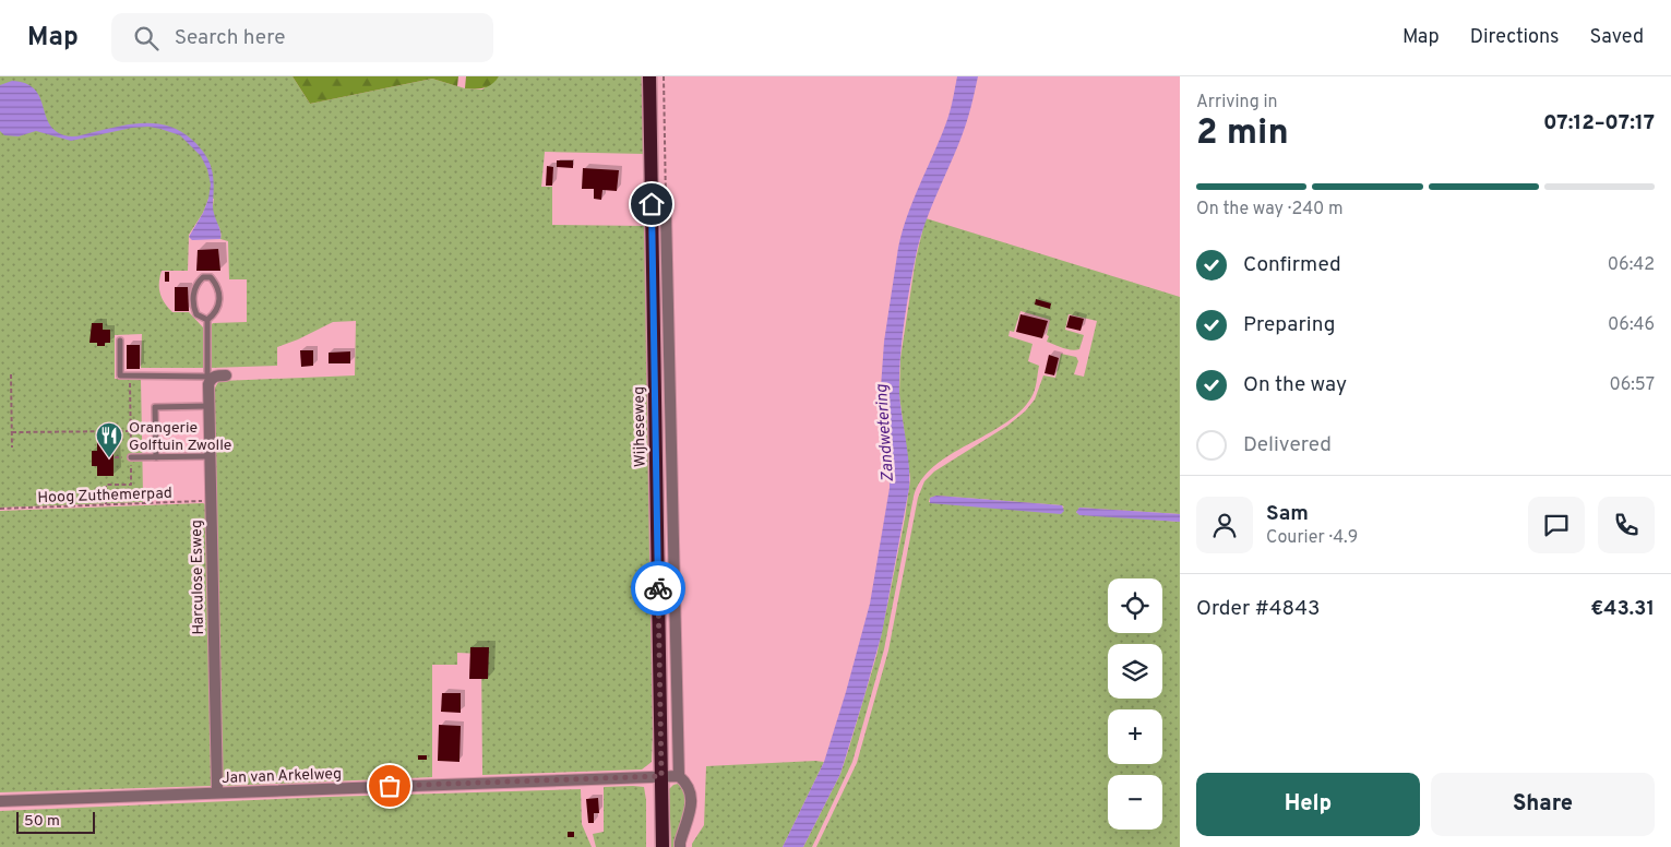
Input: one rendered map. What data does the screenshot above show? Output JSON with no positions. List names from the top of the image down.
{
  "streets": {
    "main road": ["Wijheseweg"],
    "street": ["Harculose Esweg", "Jan van Arkelweg"],
    "path": ["Hoog Zuthemerpad"]
  },
  "crossings": [
    ["Wijheseweg", "Jan van Arkelweg"],
    ["Hoog Zuthemerpad", "Harculose Esweg"],
    ["Harculose Esweg", "Jan van Arkelweg"]
  ],
  "water": ["Zandwetering"],
  "places": {
    "restaurant": ["Orangerie Golftuin Zwolle"]
  },
  "scale_bar": "50 m",
  "page": {
    "header": "Map",
    "search": "Search here",
    "nav": ["Map", "Directions", "Saved"],
    "heading": ["2 min", "Arriving in", "07:12–07:17"],
    "panel": [
      "Sam",
      "Courier · 4.9",
      "Order #4843",
      "€43.31"
    ],
    "bar": "On the way · 240 m",
    "list": [
      ["Confirmed", "06:42"],
      ["Preparing", "06:46"],
      ["On the way", "06:57"],
      "Delivered"
    ],
    "map_buttons": ["+", "−"],
    "buttons": ["Help", "Share"],
    "scale": "50 m"
  }
}
